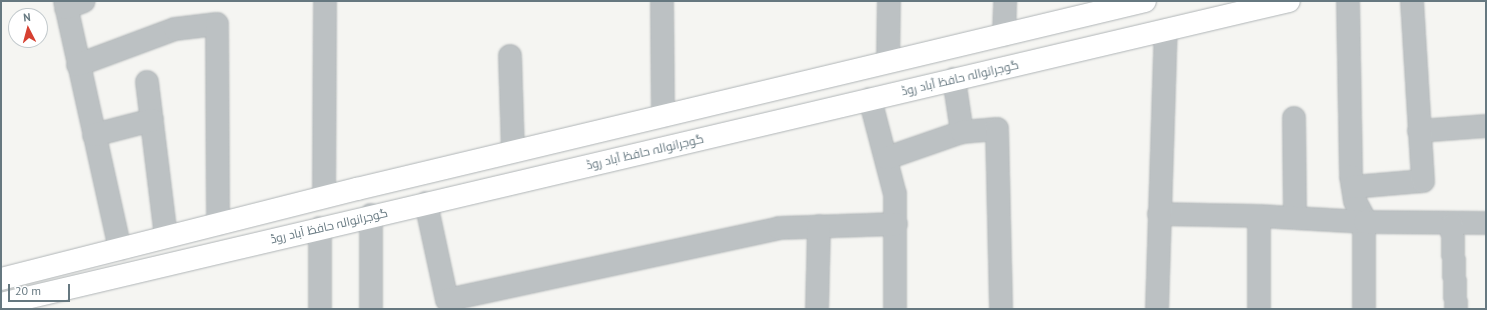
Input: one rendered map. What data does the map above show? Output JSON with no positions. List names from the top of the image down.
{
  "streets": {
    "main road": ["گوجرانوالہ حافظ آباد روڈ"]
  },
  "scale_bar": "20 m",
  "north": "top"
}
